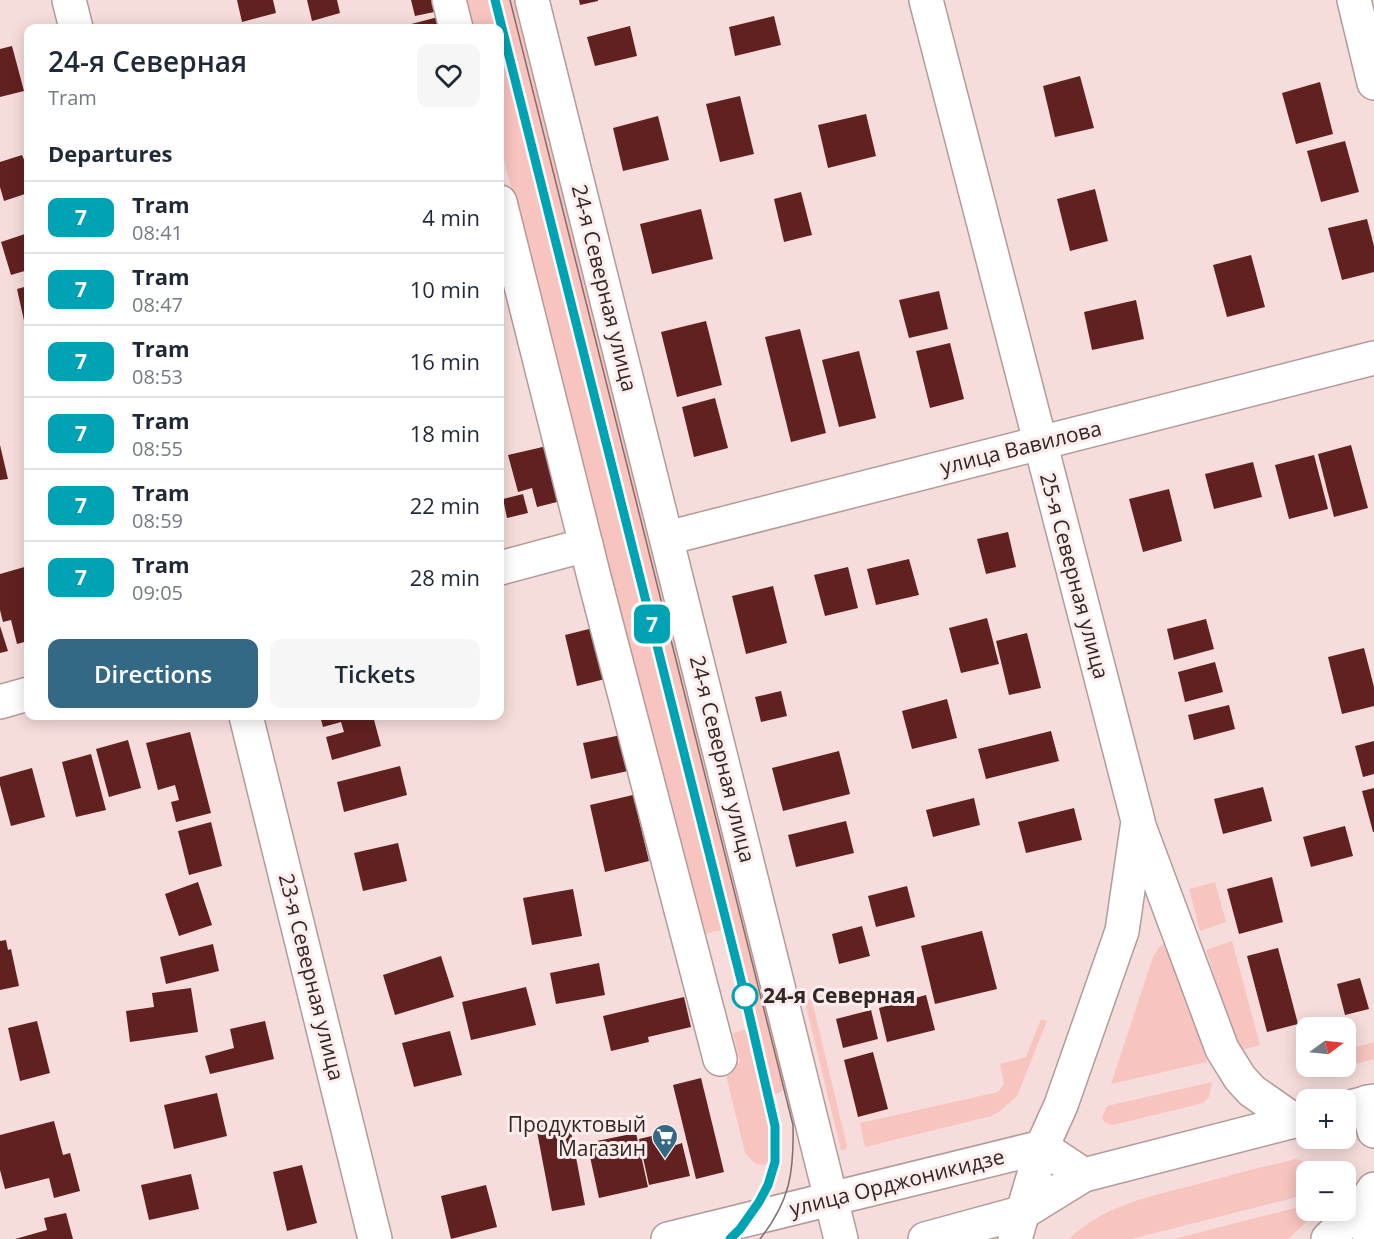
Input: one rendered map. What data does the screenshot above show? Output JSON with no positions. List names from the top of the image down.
{
  "streets": {
    "main road": [
      "24-я Северная улица",
      "улица Вавилова",
      "25-я Северная улица",
      "23-я Северная улица",
      "улица Орджоникидзе"
    ]
  },
  "crossings": [
    ["24-я Северная улица", "улица Вавилова"],
    ["24-я Северная улица", "улица Орджоникидзе"],
    ["улица Вавилова", "25-я Северная улица"],
    ["25-я Северная улица", "улица Орджоникидзе"]
  ],
  "places": {
    "other": ["24-я Северная"],
    "supermarket": ["Продуктовый Магазин"]
  },
  "lines": ["tram line 7"],
  "north": "right",
  "page": {
    "on_map": "7",
    "heading": [
      ["24-я Северная", "Tram"],
      "Departures"
    ],
    "list": [
      {
        "mark": "7",
        "name": "Tram",
        "note": "08:41",
        "value": "4 min"
      },
      {
        "mark": "7",
        "name": "Tram",
        "note": "08:47",
        "value": "10 min"
      },
      {
        "mark": "7",
        "name": "Tram",
        "note": "08:53",
        "value": "16 min"
      },
      {
        "mark": "7",
        "name": "Tram",
        "note": "08:55",
        "value": "18 min"
      },
      {
        "mark": "7",
        "name": "Tram",
        "note": "08:59",
        "value": "22 min"
      },
      {
        "mark": "7",
        "name": "Tram",
        "note": "09:05",
        "value": "28 min"
      }
    ],
    "buttons": ["Directions", "Tickets"],
    "map_buttons": ["+", "−"]
  }
}
